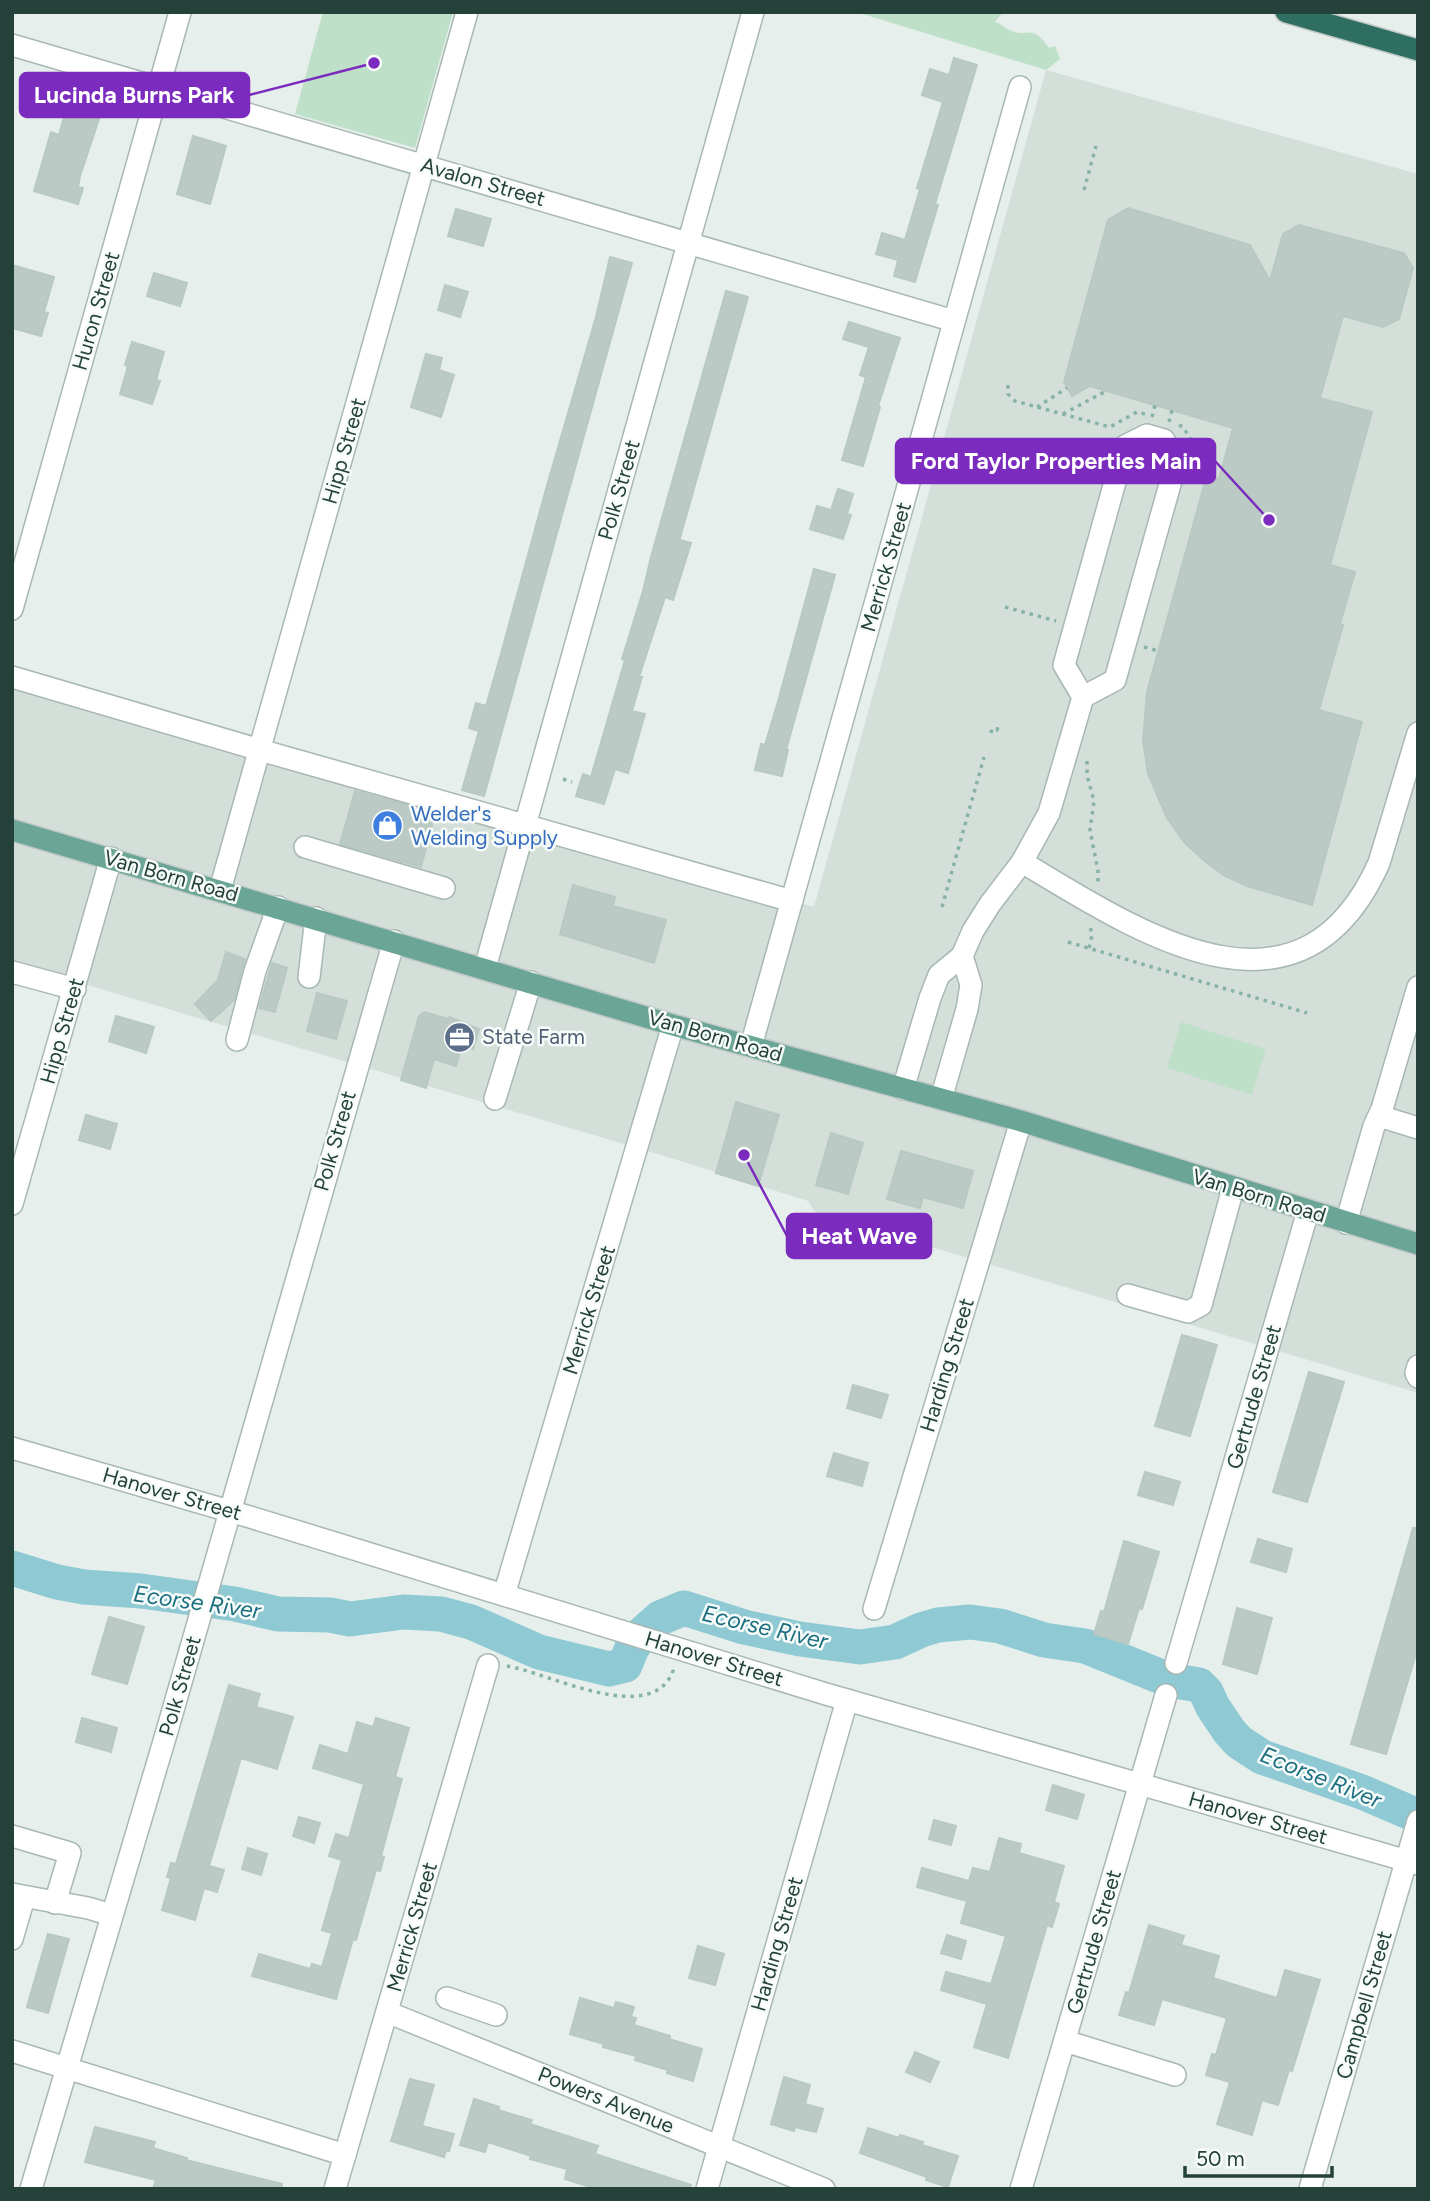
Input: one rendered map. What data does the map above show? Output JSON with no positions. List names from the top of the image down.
{
  "streets": {
    "main road": ["Van Born Road"],
    "street": [
      "Avalon Street",
      "Huron Street",
      "Hipp Street",
      "Polk Street",
      "Merrick Street",
      "Harding Street",
      "Gertrude Street",
      "Hanover Street",
      "Campbell Street",
      "Powers Avenue"
    ]
  },
  "crossings": [
    ["Avalon Street", "Huron Street"],
    ["Avalon Street", "Hipp Street"],
    ["Avalon Street", "Polk Street"],
    ["Avalon Street", "Merrick Street"],
    ["Hipp Street", "Van Born Road"],
    ["Polk Street", "Van Born Road"],
    ["Polk Street", "Hanover Street"],
    ["Merrick Street", "Van Born Road"],
    ["Merrick Street", "Hanover Street"],
    ["Merrick Street", "Powers Avenue"],
    ["Van Born Road", "Harding Street"],
    ["Van Born Road", "Gertrude Street"],
    ["Harding Street", "Hanover Street"],
    ["Harding Street", "Powers Avenue"],
    ["Gertrude Street", "Hanover Street"],
    ["Hanover Street", "Campbell Street"]
  ],
  "water": ["Ecorse River"],
  "places": {
    "other": ["Lucinda Burns Park", "Ford Taylor Properties Main", "Heat Wave"],
    "shop": ["Welder's Welding Supply"],
    "office": ["State Farm"]
  },
  "scale_bar": "50 m"
}
